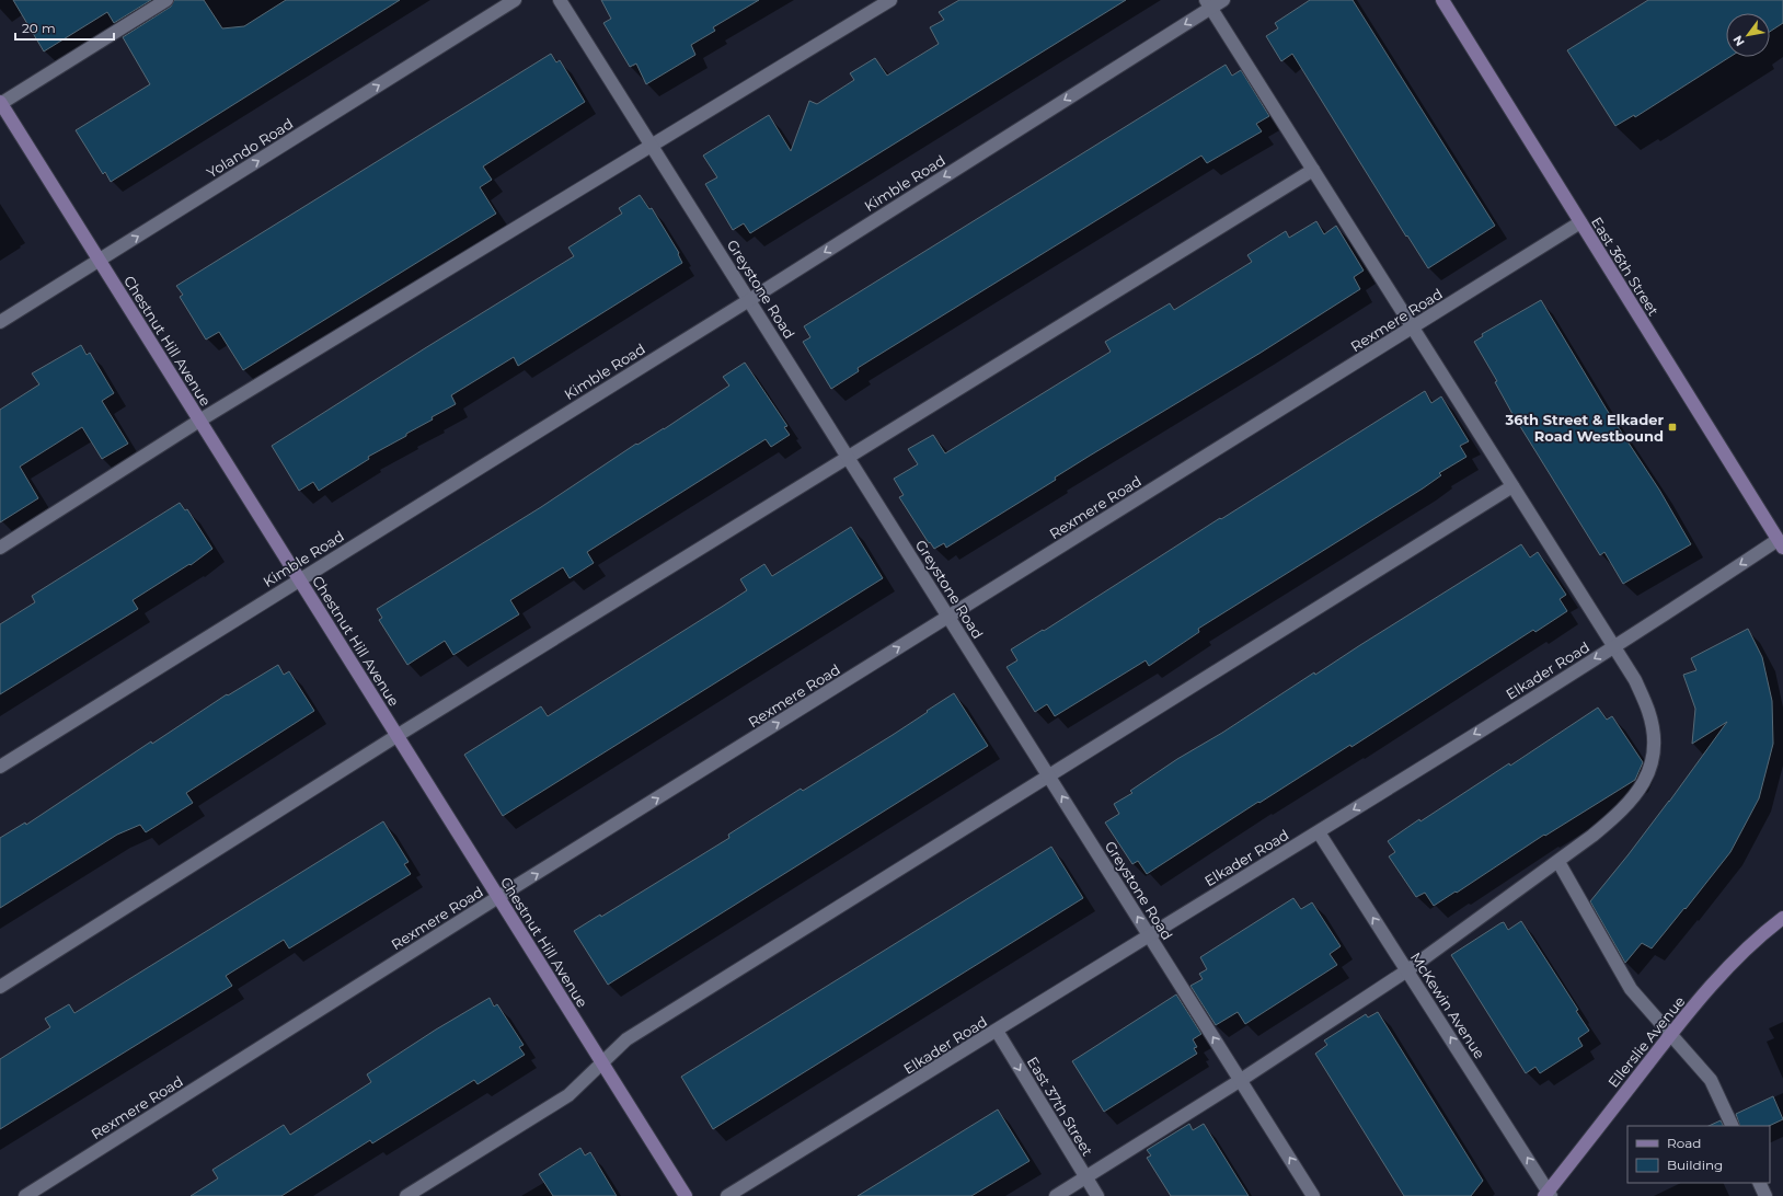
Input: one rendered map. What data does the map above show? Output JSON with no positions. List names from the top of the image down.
{
  "streets": {
    "street": [
      "Yolando Road",
      "Kimble Road",
      "East 36th Street",
      "Greystone Road",
      "Rexmere Road",
      "Chestnut Hill Avenue",
      "Elkader Road",
      "McKewin Avenue",
      "Ellerslie Avenue",
      "East 37th Street"
    ]
  },
  "crossings": [
    ["Yolando Road", "Chestnut Hill Avenue"],
    ["Kimble Road", "Greystone Road"],
    ["Kimble Road", "Chestnut Hill Avenue"],
    ["East 36th Street", "Rexmere Road"],
    ["East 36th Street", "Elkader Road"],
    ["Greystone Road", "Rexmere Road"],
    ["Greystone Road", "Elkader Road"],
    ["Rexmere Road", "Chestnut Hill Avenue"],
    ["Elkader Road", "McKewin Avenue"],
    ["Elkader Road", "East 37th Street"],
    ["McKewin Avenue", "Ellerslie Avenue"]
  ],
  "one_way": [
    "Yolando Road",
    "Kimble Road",
    "Greystone Road",
    "Elkader Road",
    "McKewin Avenue",
    "East 37th Street"
  ],
  "places": {
    "transit": ["36th Street & Elkader Road Westbound"]
  },
  "legend": ["Road", "Building"],
  "scale_bar": "20 m",
  "north": "bottom left"
}
